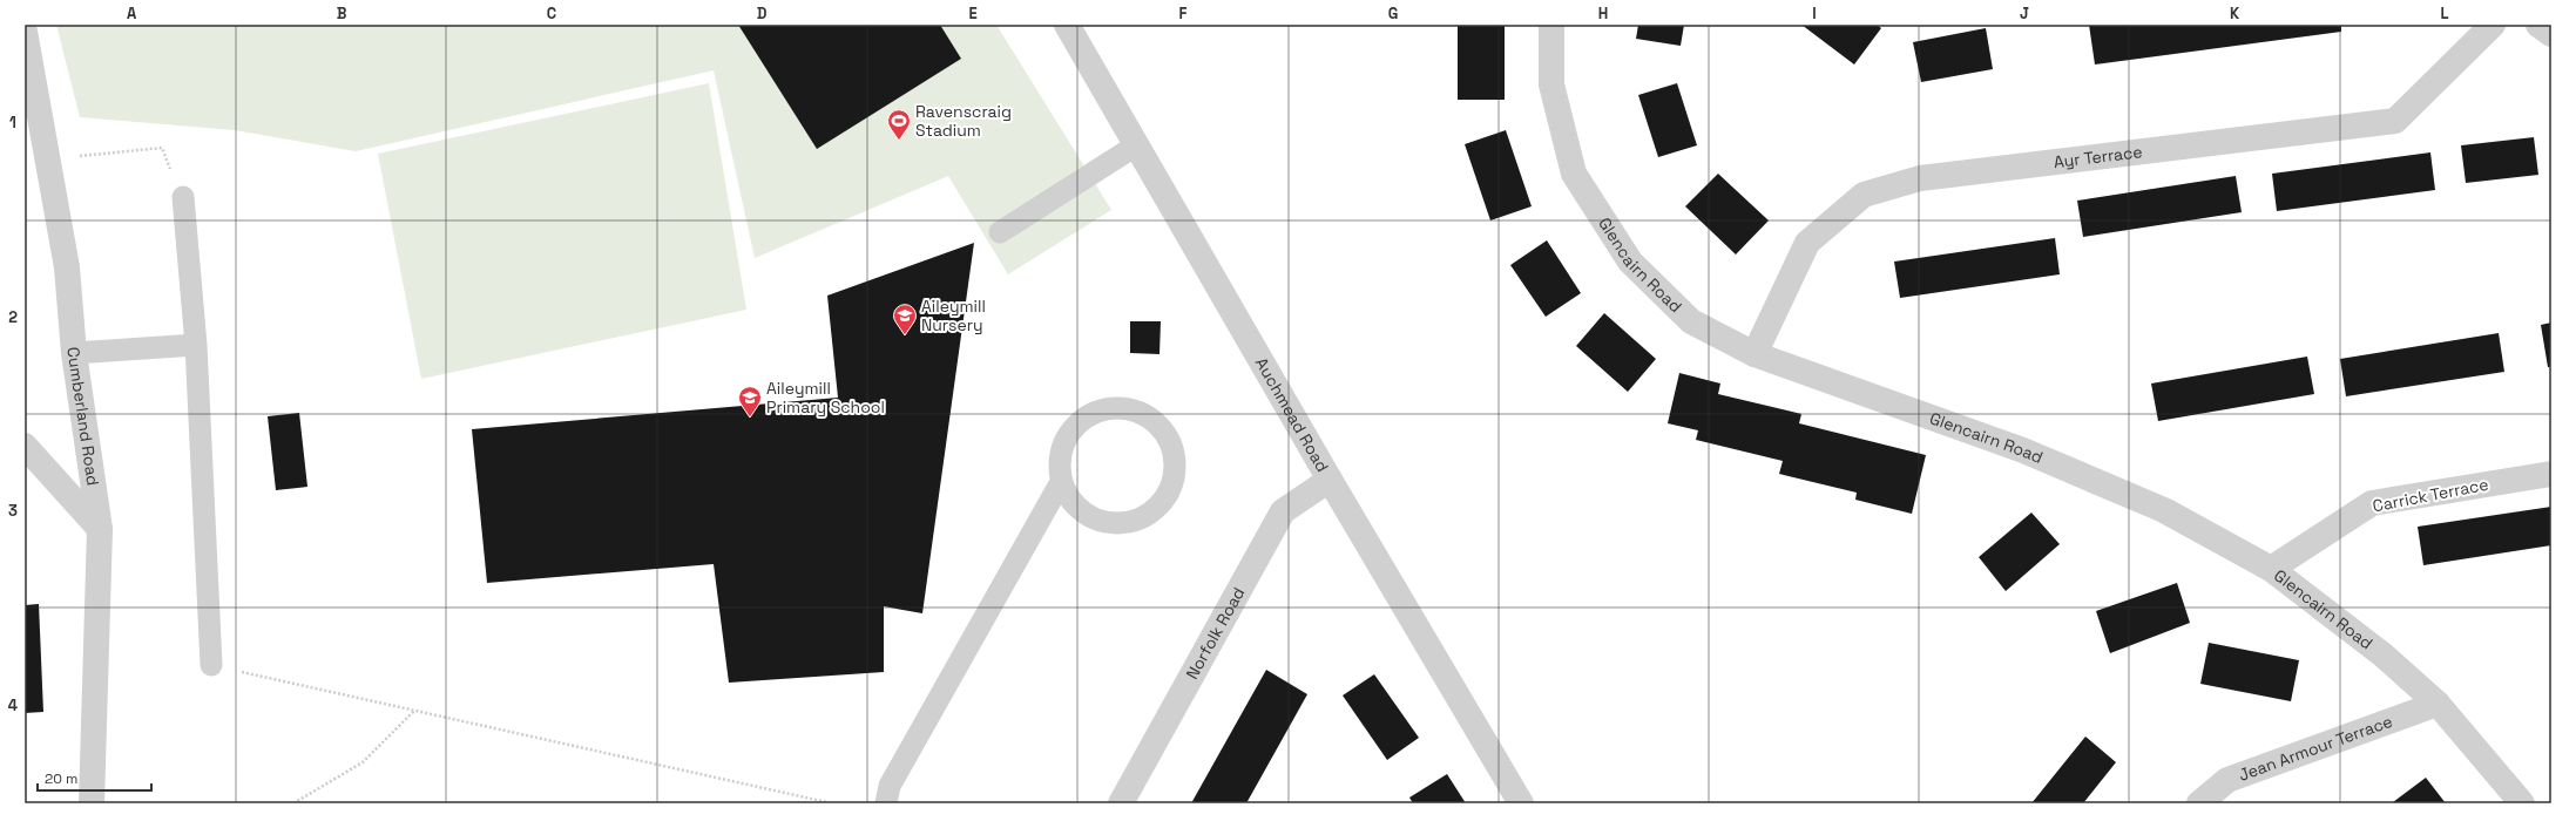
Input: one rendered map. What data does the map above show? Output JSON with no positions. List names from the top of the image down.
{
  "streets": {
    "street": [
      "Ayr Terrace",
      "Glencairn Road",
      "Auchmead Road",
      "Cumberland Road",
      "Carrick Terrace",
      "Norfolk Road",
      "Jean Armour Terrace"
    ]
  },
  "crossings": [
    ["Ayr Terrace", "Glencairn Road"],
    ["Glencairn Road", "Carrick Terrace"],
    ["Glencairn Road", "Jean Armour Terrace"],
    ["Auchmead Road", "Norfolk Road"]
  ],
  "places": {
    "sports": ["Ravenscraig Stadium"],
    "school or university": ["Aileymill Nursery", "Aileymill Primary School"]
  },
  "scale_bar": "20 m",
  "grid": {
    "columns": [
      "A",
      "B",
      "C",
      "D",
      "E",
      "F",
      "G",
      "H",
      "I",
      "J",
      "K",
      "L"
    ],
    "rows": [
      "1",
      "2",
      "3",
      "4"
    ]
  }
}
